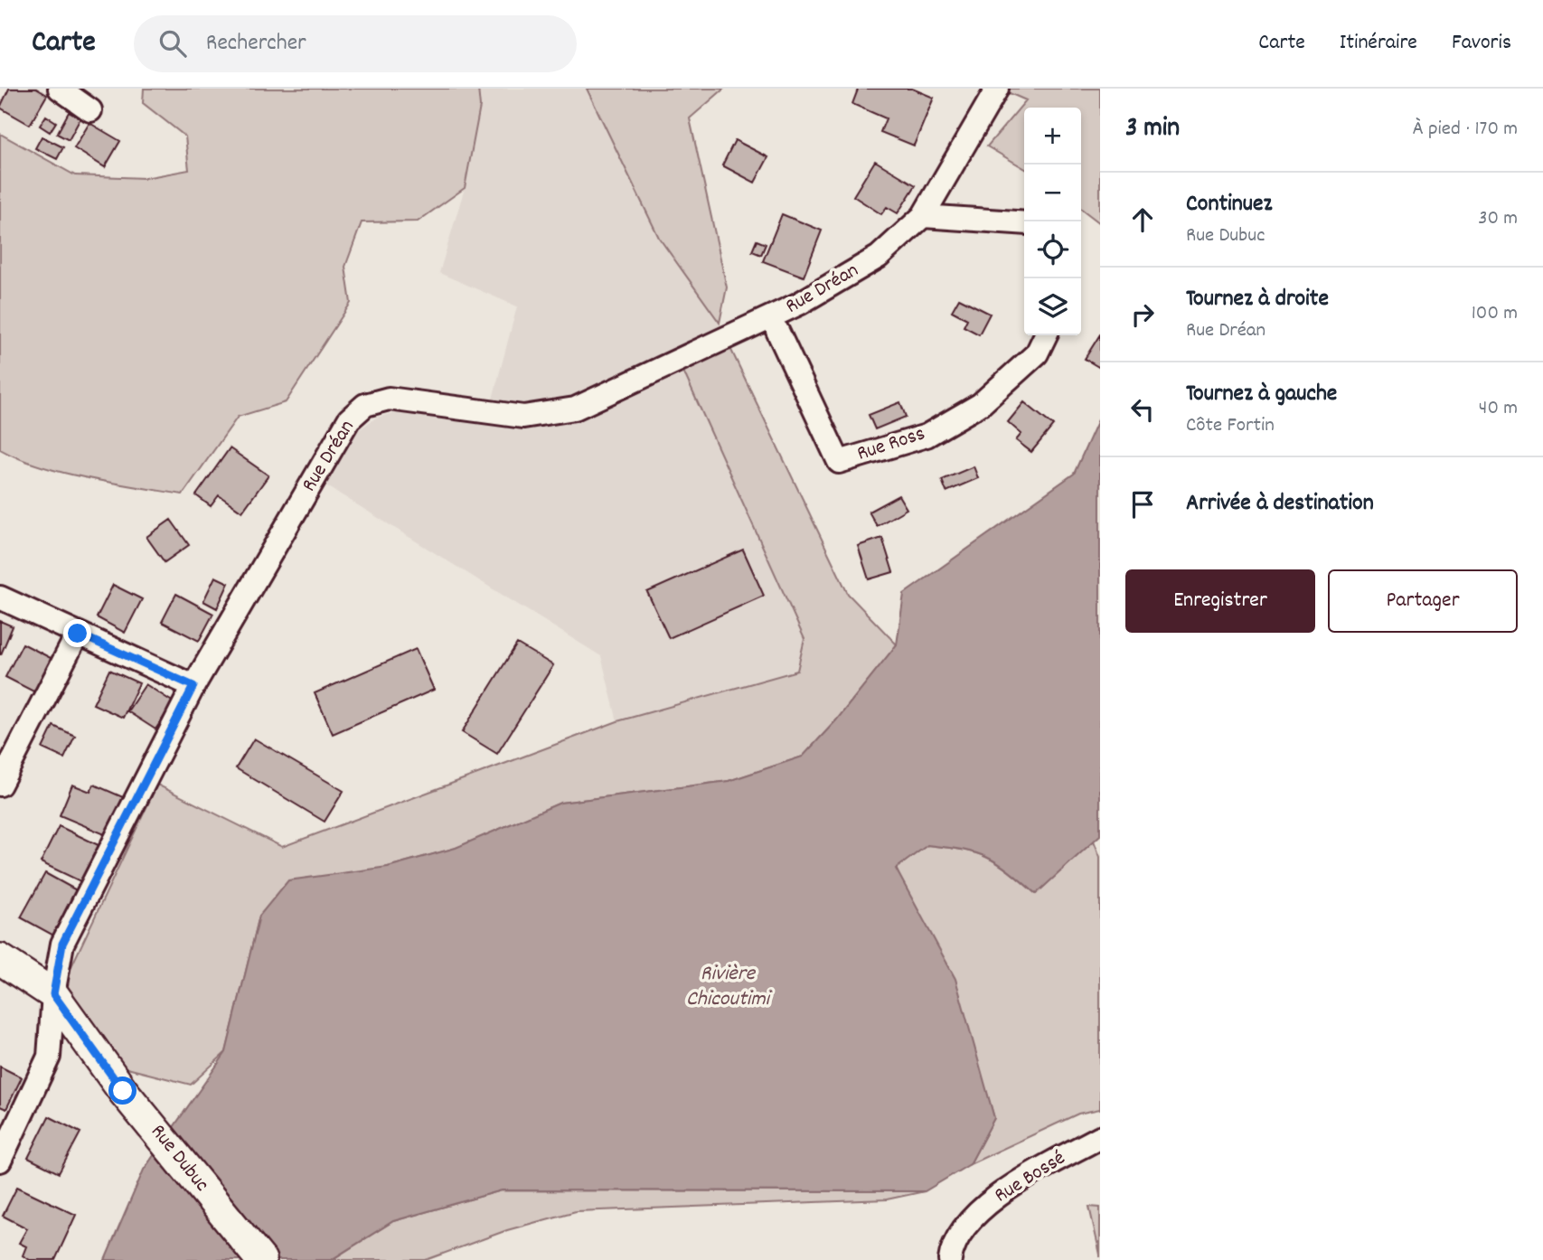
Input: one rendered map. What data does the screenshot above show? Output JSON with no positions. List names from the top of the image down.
{
  "streets": {
    "street": [
      "Rue Dréan",
      "Rue Ross",
      "Rue Dubuc",
      "Rue Bossé"
    ]
  },
  "crossings": [
    ["Rue Dréan", "Rue Dubuc"]
  ],
  "water": ["Rivière Chicoutimi"],
  "page": {
    "header": "Carte",
    "search": "Rechercher",
    "nav": ["Carte", "Itinéraire", "Favoris"],
    "heading": ["3 min", "À pied · 170 m"],
    "map_buttons": ["+", "−"],
    "list": [
      ["Continuez", "Rue Dubuc", "30 m"],
      ["Tournez à droite", "Rue Dréan", "100 m"],
      ["Tournez à gauche", "Côte Fortin", "40 m"],
      "Arrivée à destination"
    ],
    "buttons": ["Enregistrer", "Partager"]
  }
}
